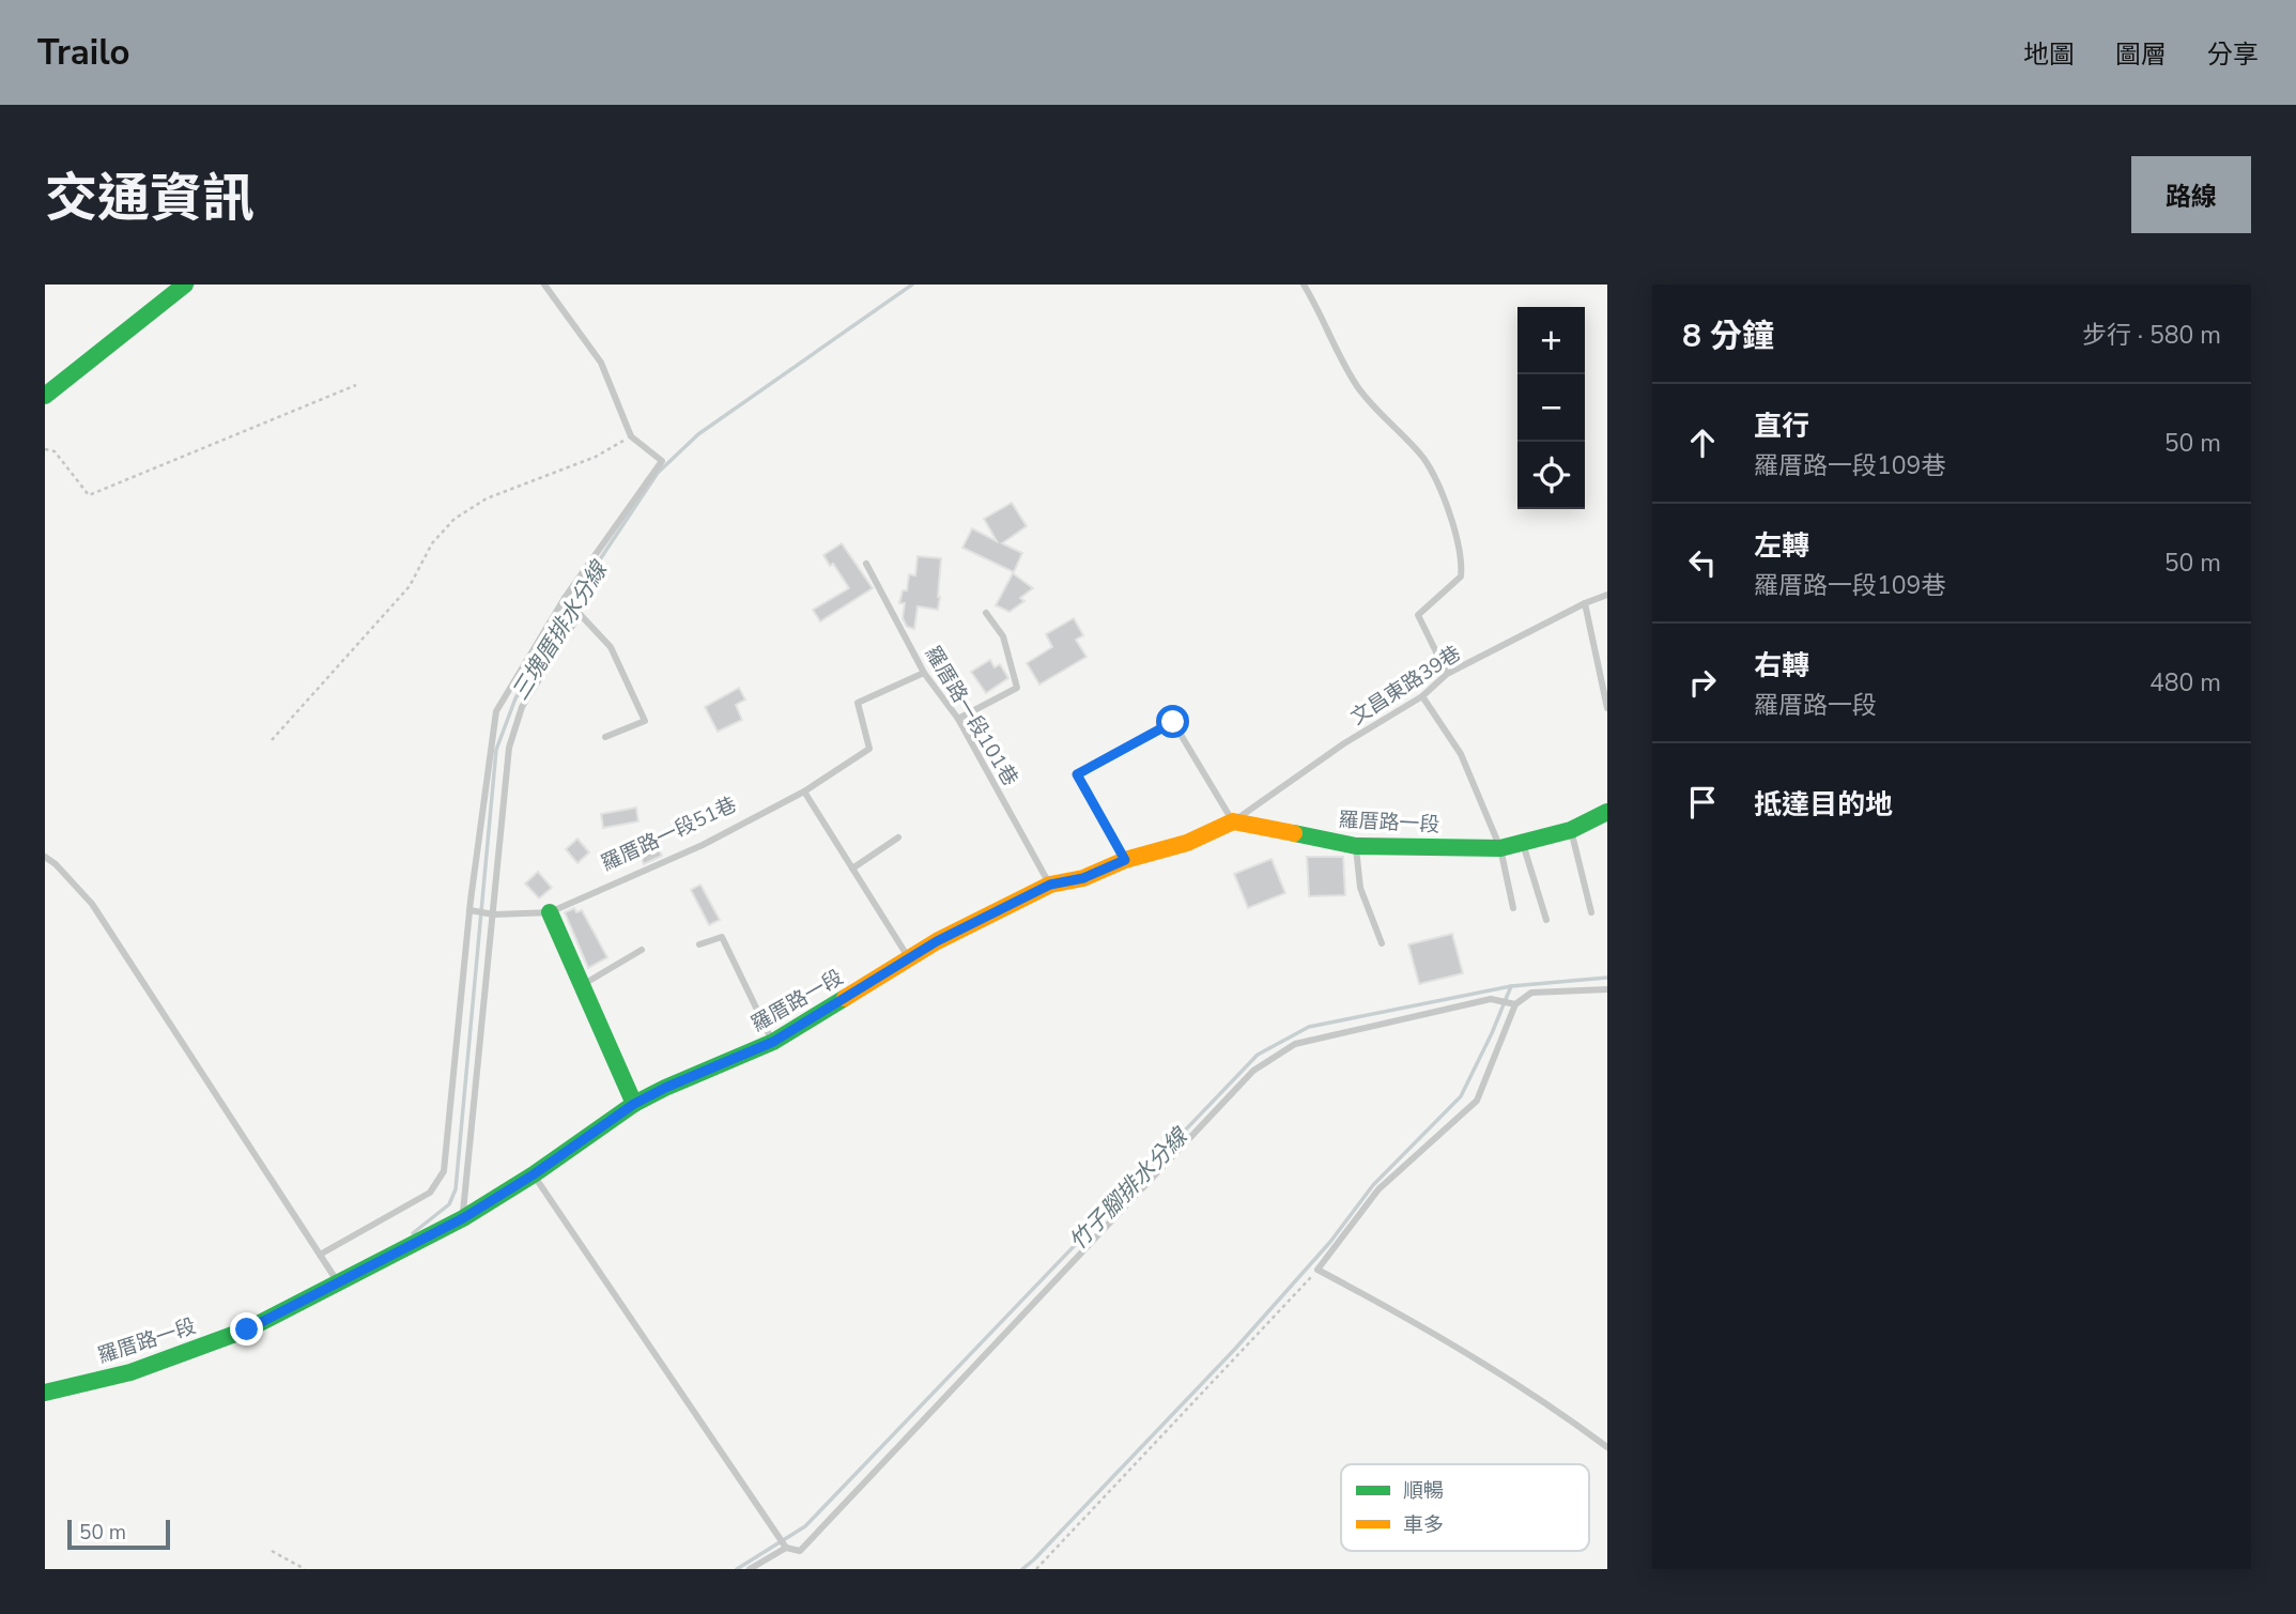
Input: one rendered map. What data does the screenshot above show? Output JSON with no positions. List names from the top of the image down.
{
  "streets": {
    "street": ["羅厝路一段"],
    "lane": ["文昌東路39巷", "羅厝路一段101巷", "羅厝路一段51巷"]
  },
  "crossings": [
    ["文昌東路39巷", "羅厝路一段"],
    ["羅厝路一段101巷", "羅厝路一段"],
    ["羅厝路一段101巷", "羅厝路一段51巷"]
  ],
  "water": ["三塊厝排水分線", "竹子腳排水分線"],
  "legend": ["順暢", "車多"],
  "scale_bar": "50 m",
  "page": {
    "header": "Trailo",
    "nav": ["地圖", "圖層", "分享"],
    "title": "交通資訊",
    "buttons": "路線",
    "heading": ["8 分鐘", "步行 · 580 m"],
    "map_buttons": ["+", "−"],
    "list": [
      ["直行", "羅厝路一段109巷", "50 m"],
      ["左轉", "羅厝路一段109巷", "50 m"],
      ["右轉", "羅厝路一段", "480 m"],
      "抵達目的地"
    ],
    "scale": "50 m"
  }
}
